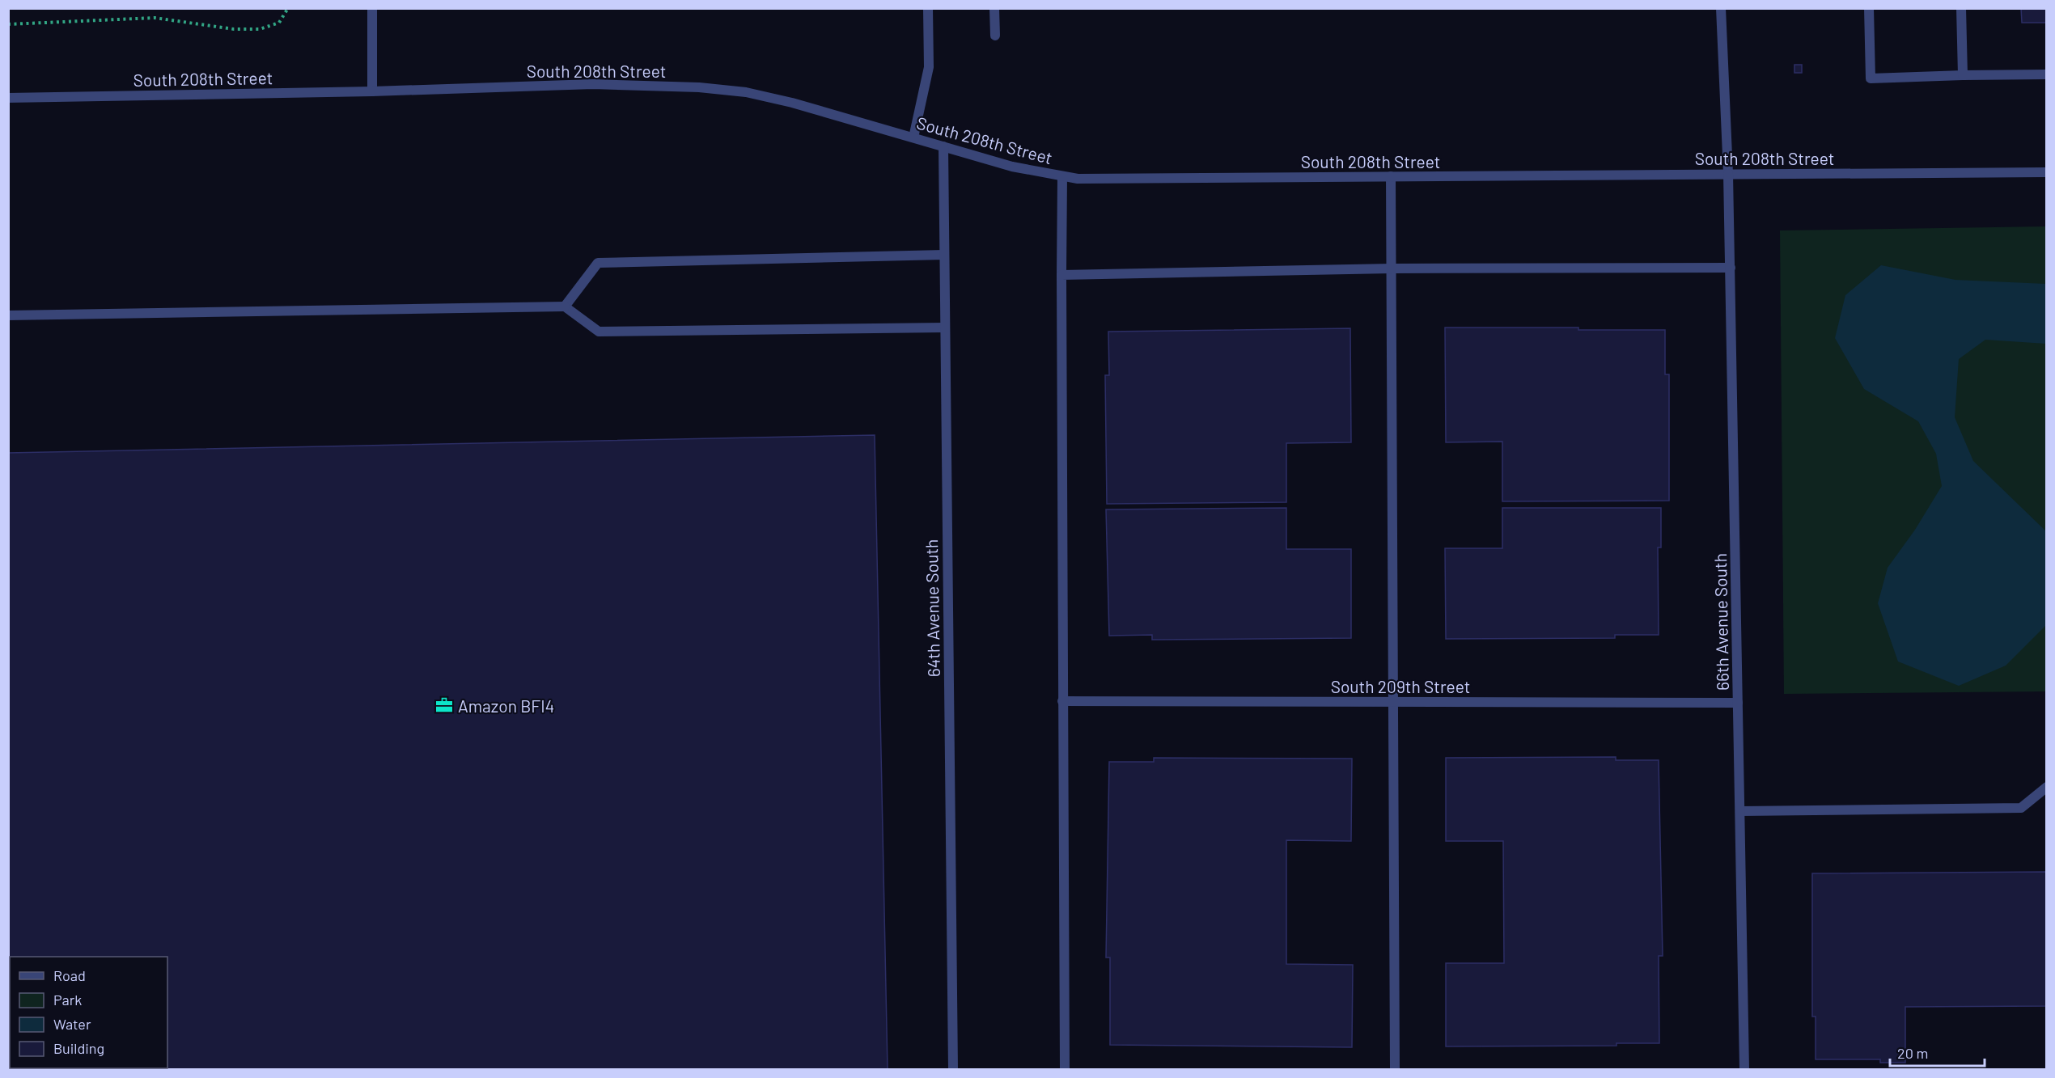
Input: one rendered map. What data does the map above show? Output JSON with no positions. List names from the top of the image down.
{
  "streets": {
    "street": [
      "South 208th Street",
      "64th Avenue South",
      "66th Avenue South",
      "South 209th Street"
    ]
  },
  "crossings": [
    ["South 208th Street", "64th Avenue South"],
    ["South 208th Street", "66th Avenue South"],
    ["66th Avenue South", "South 209th Street"]
  ],
  "places": {
    "office": ["Amazon BFI4"]
  },
  "legend": [
    "Road",
    "Park",
    "Water",
    "Building"
  ],
  "scale_bar": "20 m"
}
